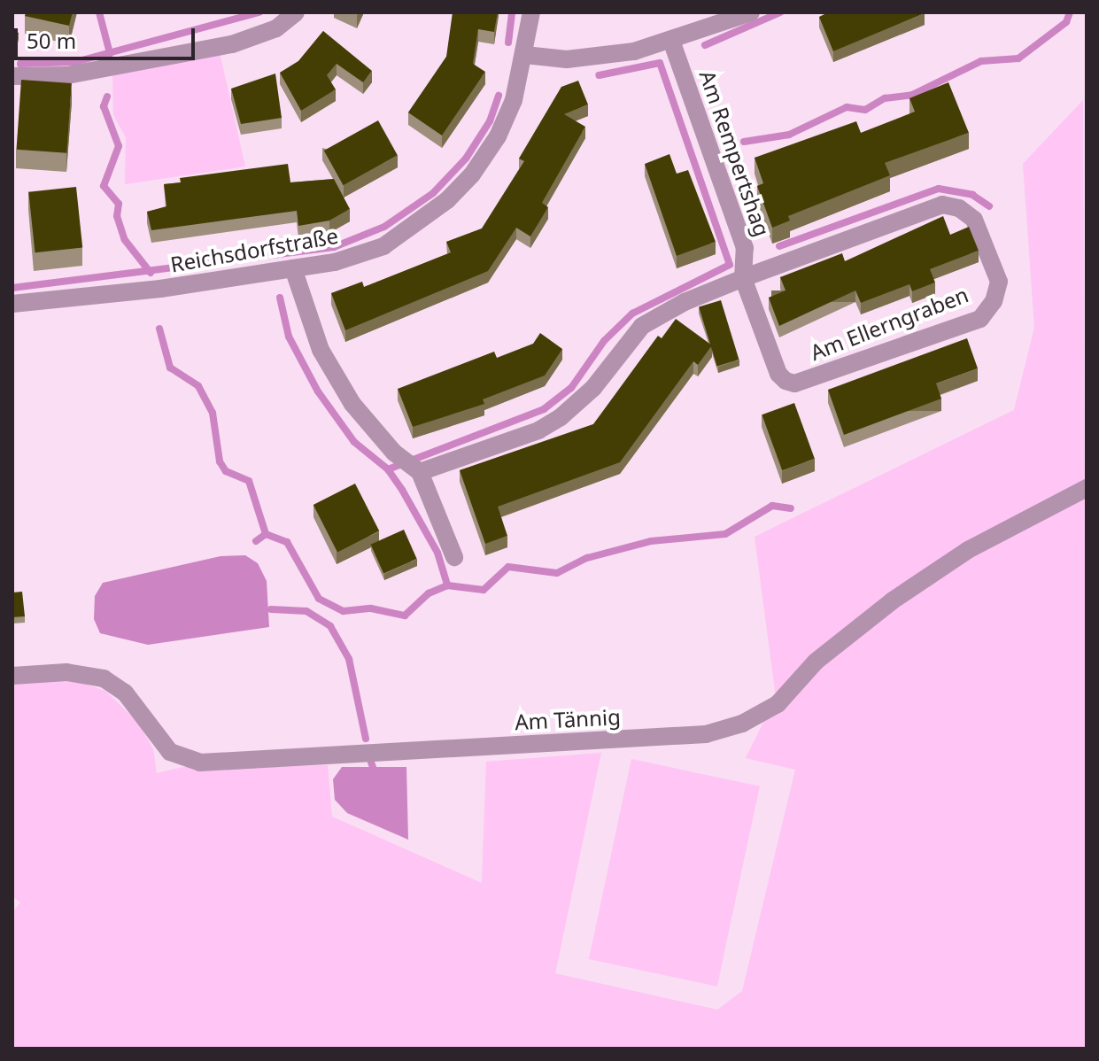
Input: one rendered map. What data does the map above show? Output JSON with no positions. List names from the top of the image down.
{
  "streets": {
    "street": [
      "Am Rempertshag",
      "Reichsdorfstraße",
      "Am Ellerngraben",
      "Am Tännig"
    ]
  },
  "crossings": [
    ["Am Rempertshag", "Am Ellerngraben"]
  ],
  "scale_bar": "50 m"
}
